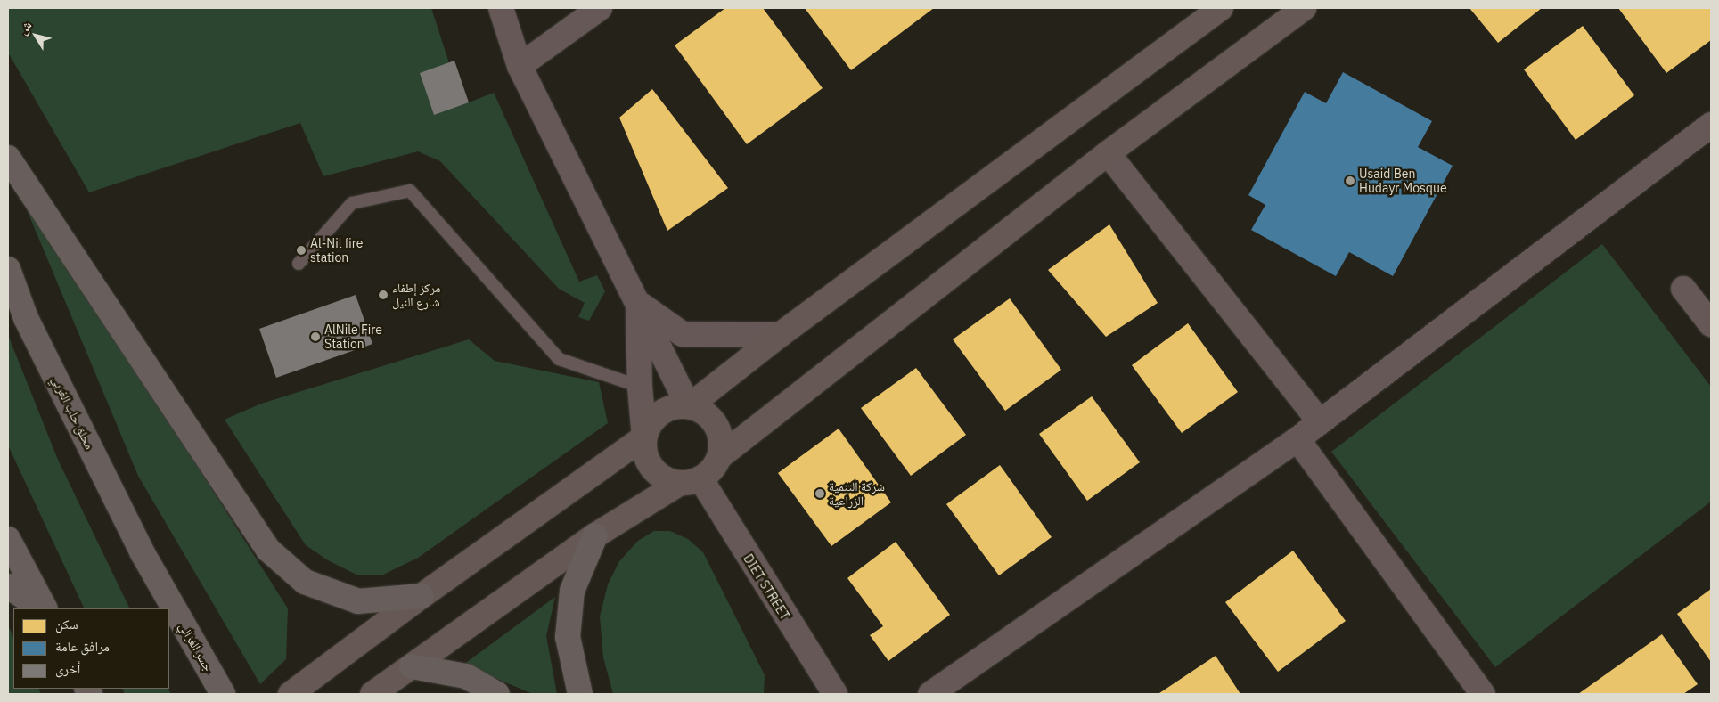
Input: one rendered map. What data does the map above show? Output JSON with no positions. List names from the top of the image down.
{
  "streets": {
    "highway": ["محلق حلب الغربي", "جسر الغزالي"],
    "street": ["DIET STREET"]
  },
  "crossings": [
    ["محلق حلب الغربي", "جسر الغزالي"]
  ],
  "places": [
    "Usaid Ben Hudayr Mosque",
    "Al-Nil fire station",
    "مركز إطفاء شارع النيل",
    "AlNile Fire Station",
    "شركة التنمية الزراعية"
  ],
  "legend": ["سكن", "مرافق عامة", "أخرى"],
  "north": "top left"
}
